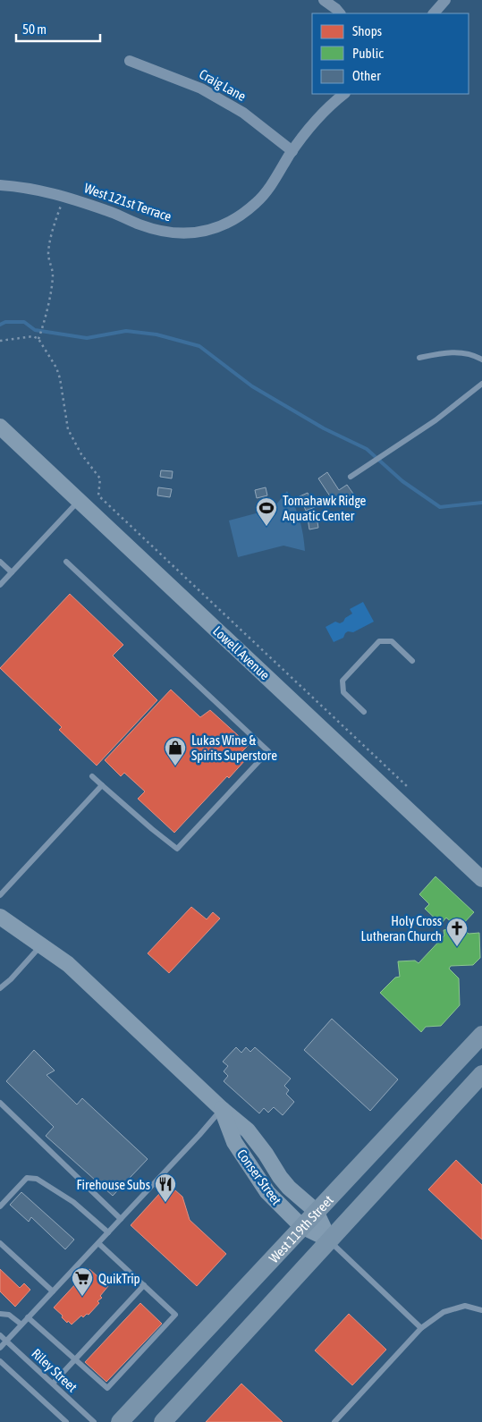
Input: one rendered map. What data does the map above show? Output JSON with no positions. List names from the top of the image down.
{
  "streets": {
    "main road": ["West 119th Street"],
    "street": [
      "Craig Lane",
      "West 121st Terrace",
      "Lowell Avenue",
      "Conser Street"
    ],
    "lane": ["Riley Street"]
  },
  "crossings": [
    ["Craig Lane", "West 121st Terrace"],
    ["Conser Street", "West 119th Street"]
  ],
  "places": {
    "sports": ["Tomahawk Ridge Aquatic Center"],
    "shop": ["Lukas Wine & Spirits Superstore"],
    "church": ["Holy Cross Lutheran Church"],
    "restaurant": ["Firehouse Subs"],
    "supermarket": ["QuikTrip"]
  },
  "legend": ["Shops", "Public", "Other"],
  "scale_bar": "50 m"
}
